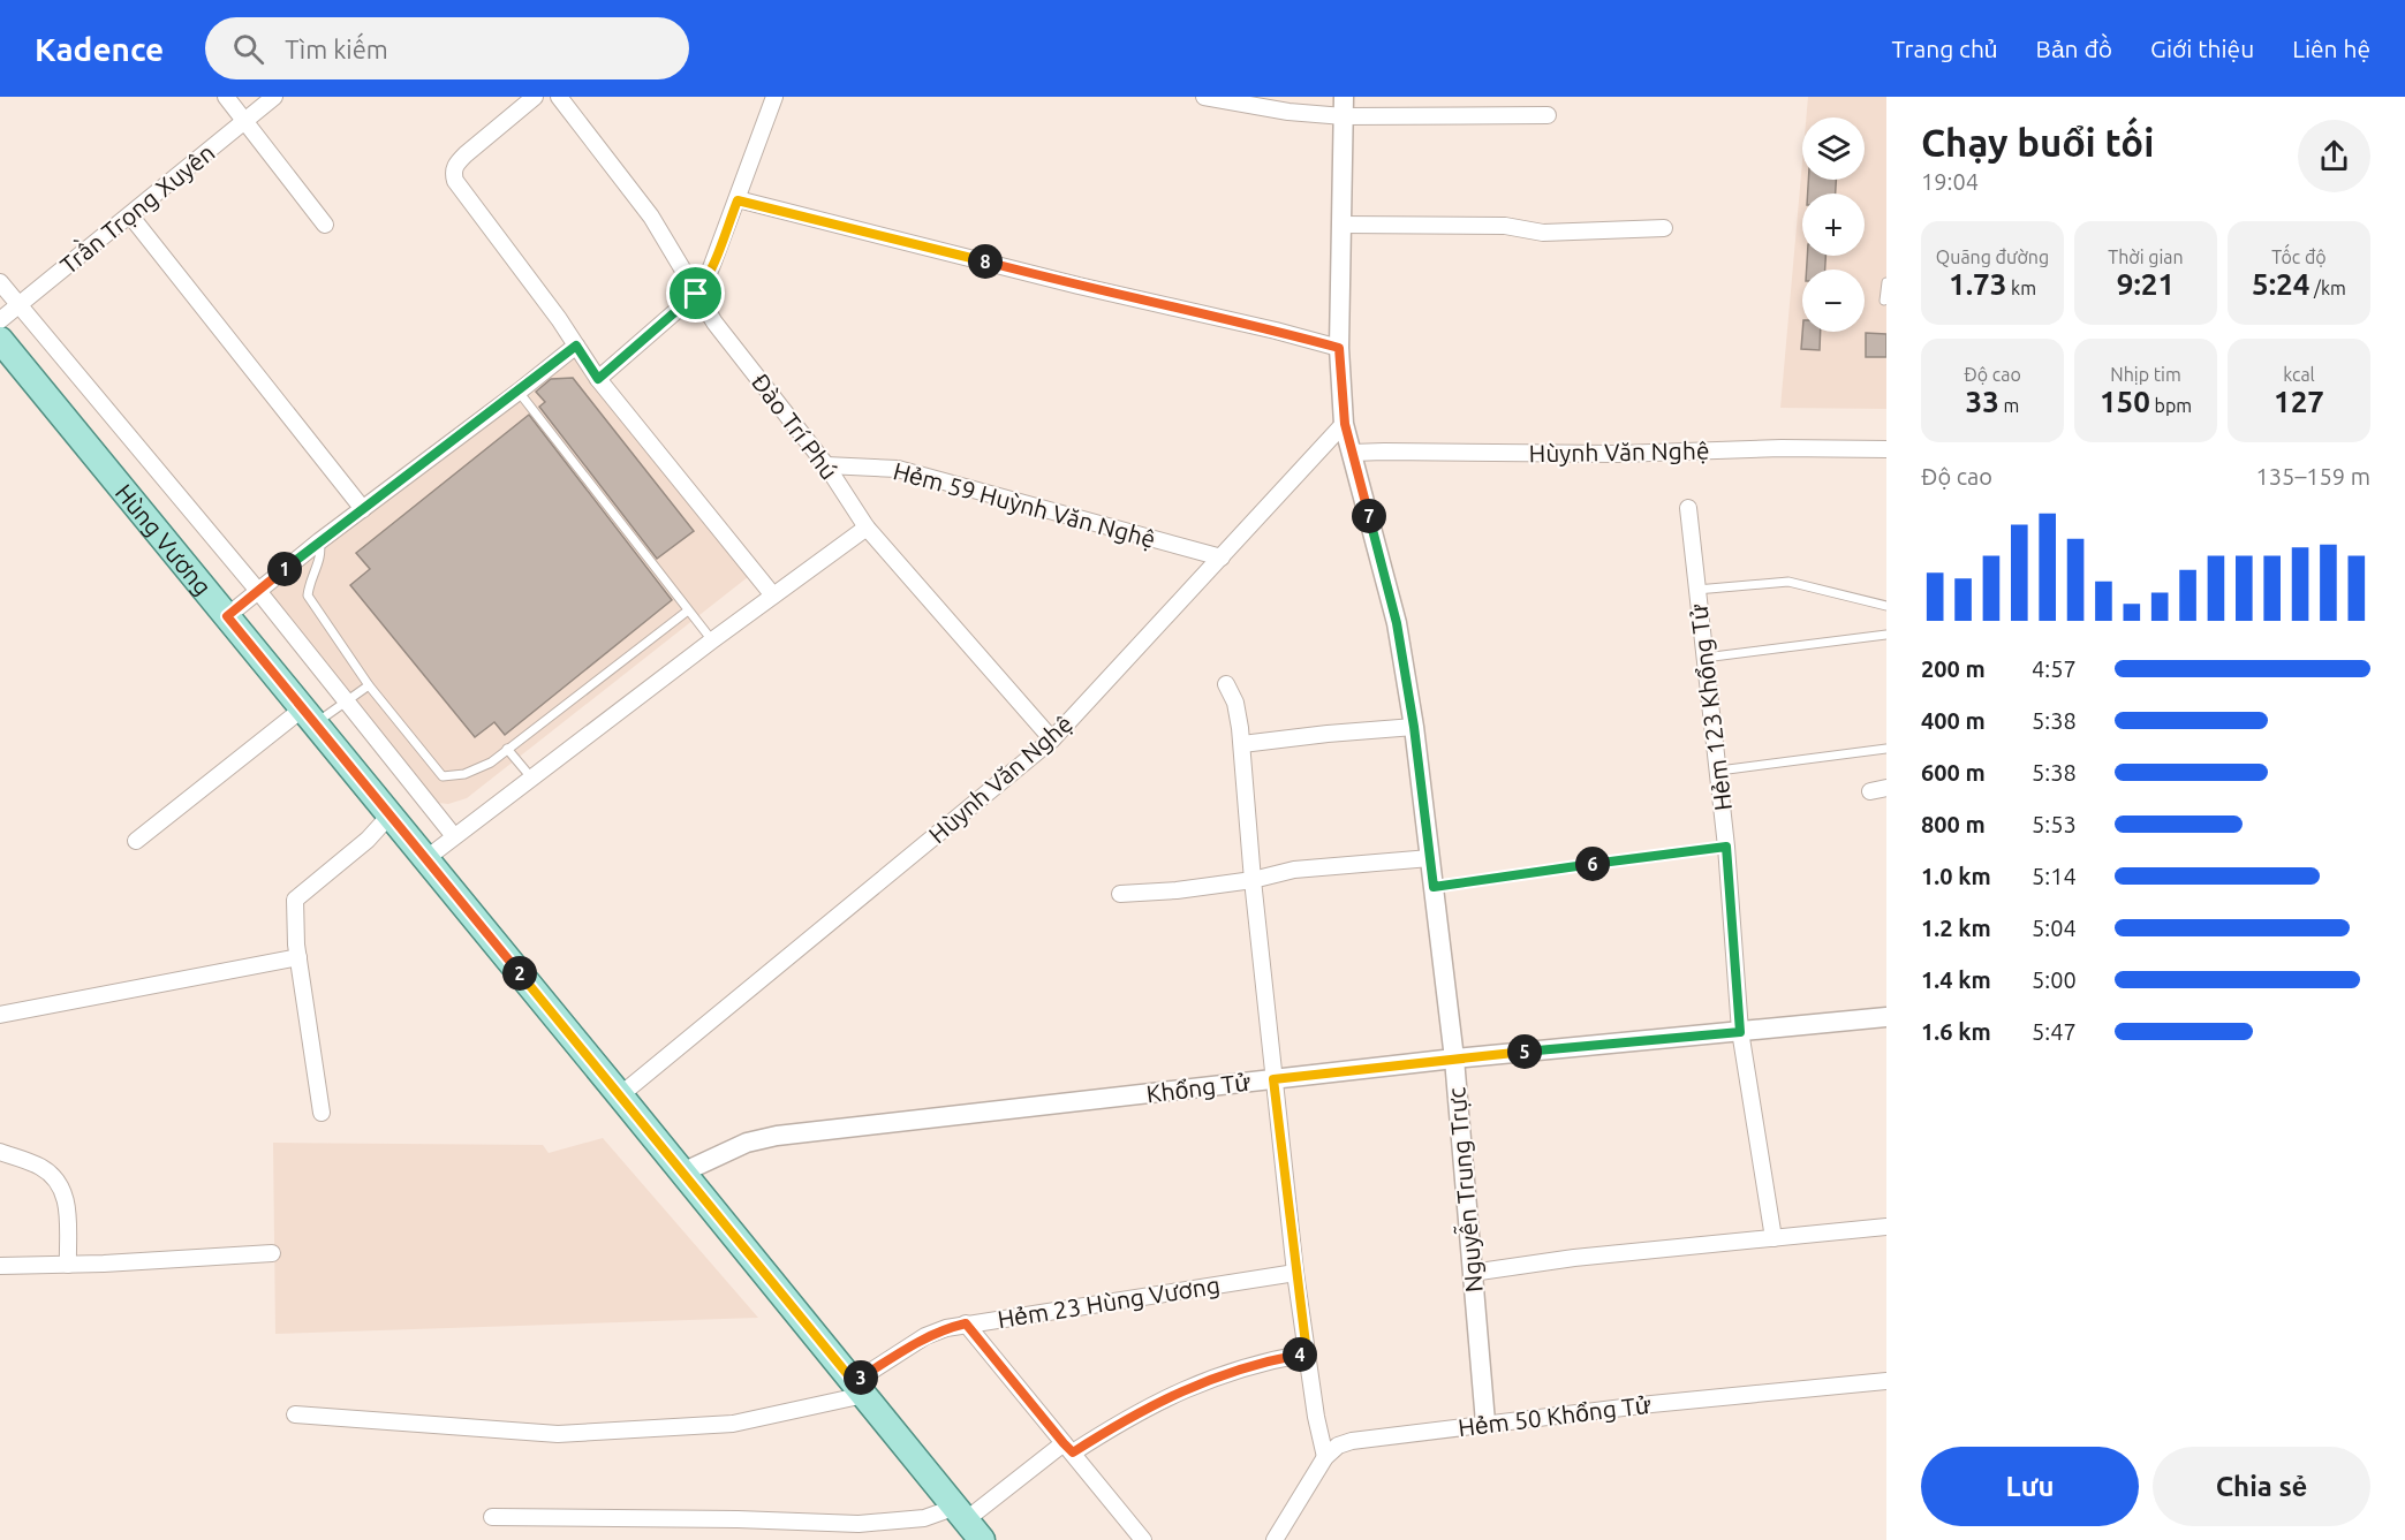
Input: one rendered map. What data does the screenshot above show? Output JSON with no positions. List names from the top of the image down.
{
  "streets": {
    "main road": ["Hùng Vương"],
    "street": [
      "Trần Trọng Xuyên",
      "Đào Trí Phú",
      "Hùynh Văn Nghệ",
      "Hẻm 59 Huỳnh Văn Nghệ",
      "Hẻm 123 Khổng Tử",
      "Khổng Tử",
      "Nguyễn Trung Trực",
      "Hẻm 23 Hùng Vương",
      "Hẻm 50 Khổng Tử"
    ]
  },
  "crossings": [
    ["Đào Trí Phú", "Hùynh Văn Nghệ"],
    ["Đào Trí Phú", "Hẻm 59 Huỳnh Văn Nghệ"],
    ["Hùynh Văn Nghệ", "Hẻm 59 Huỳnh Văn Nghệ"],
    ["Hùynh Văn Nghệ", "Hùng Vương"],
    ["Hùynh Văn Nghệ", "Nguyễn Trung Trực"],
    ["Hùng Vương", "Khổng Tử"],
    ["Hùng Vương", "Hẻm 23 Hùng Vương"],
    ["Hẻm 123 Khổng Tử", "Khổng Tử"],
    ["Khổng Tử", "Nguyễn Trung Trực"],
    ["Nguyễn Trung Trực", "Hẻm 50 Khổng Tử"]
  ],
  "page": {
    "header": "Kadence",
    "search": "Tìm kiếm",
    "nav": [
      "Trang chủ",
      "Bản đồ",
      "Giới thiệu",
      "Liên hệ"
    ],
    "heading": ["Chạy buổi tối", "19:04"],
    "map_buttons": ["+", "−"],
    "stats": [
      ["Quãng đường", "1.73 km"],
      ["Thời gian", "9:21"],
      ["Tốc độ", "5:24 /km"],
      ["Độ cao", "33 m"],
      ["Nhịp tim", "150 bpm"],
      ["kcal", "127"]
    ],
    "pins": [
      "8",
      "7",
      "1",
      "6",
      "2",
      "5",
      "4",
      "3"
    ],
    "chart": ["Độ cao", "135–159 m"],
    "list": [
      {
        "name": "200 m",
        "note": "4:57"
      },
      {
        "name": "400 m",
        "note": "5:38"
      },
      {
        "name": "600 m",
        "note": "5:38"
      },
      {
        "name": "800 m",
        "note": "5:53"
      },
      {
        "name": "1.0 km",
        "note": "5:14"
      },
      {
        "name": "1.2 km",
        "note": "5:04"
      },
      {
        "name": "1.4 km",
        "note": "5:00"
      },
      {
        "name": "1.6 km",
        "note": "5:47"
      }
    ],
    "buttons": ["Lưu", "Chia sẻ"]
  }
}
